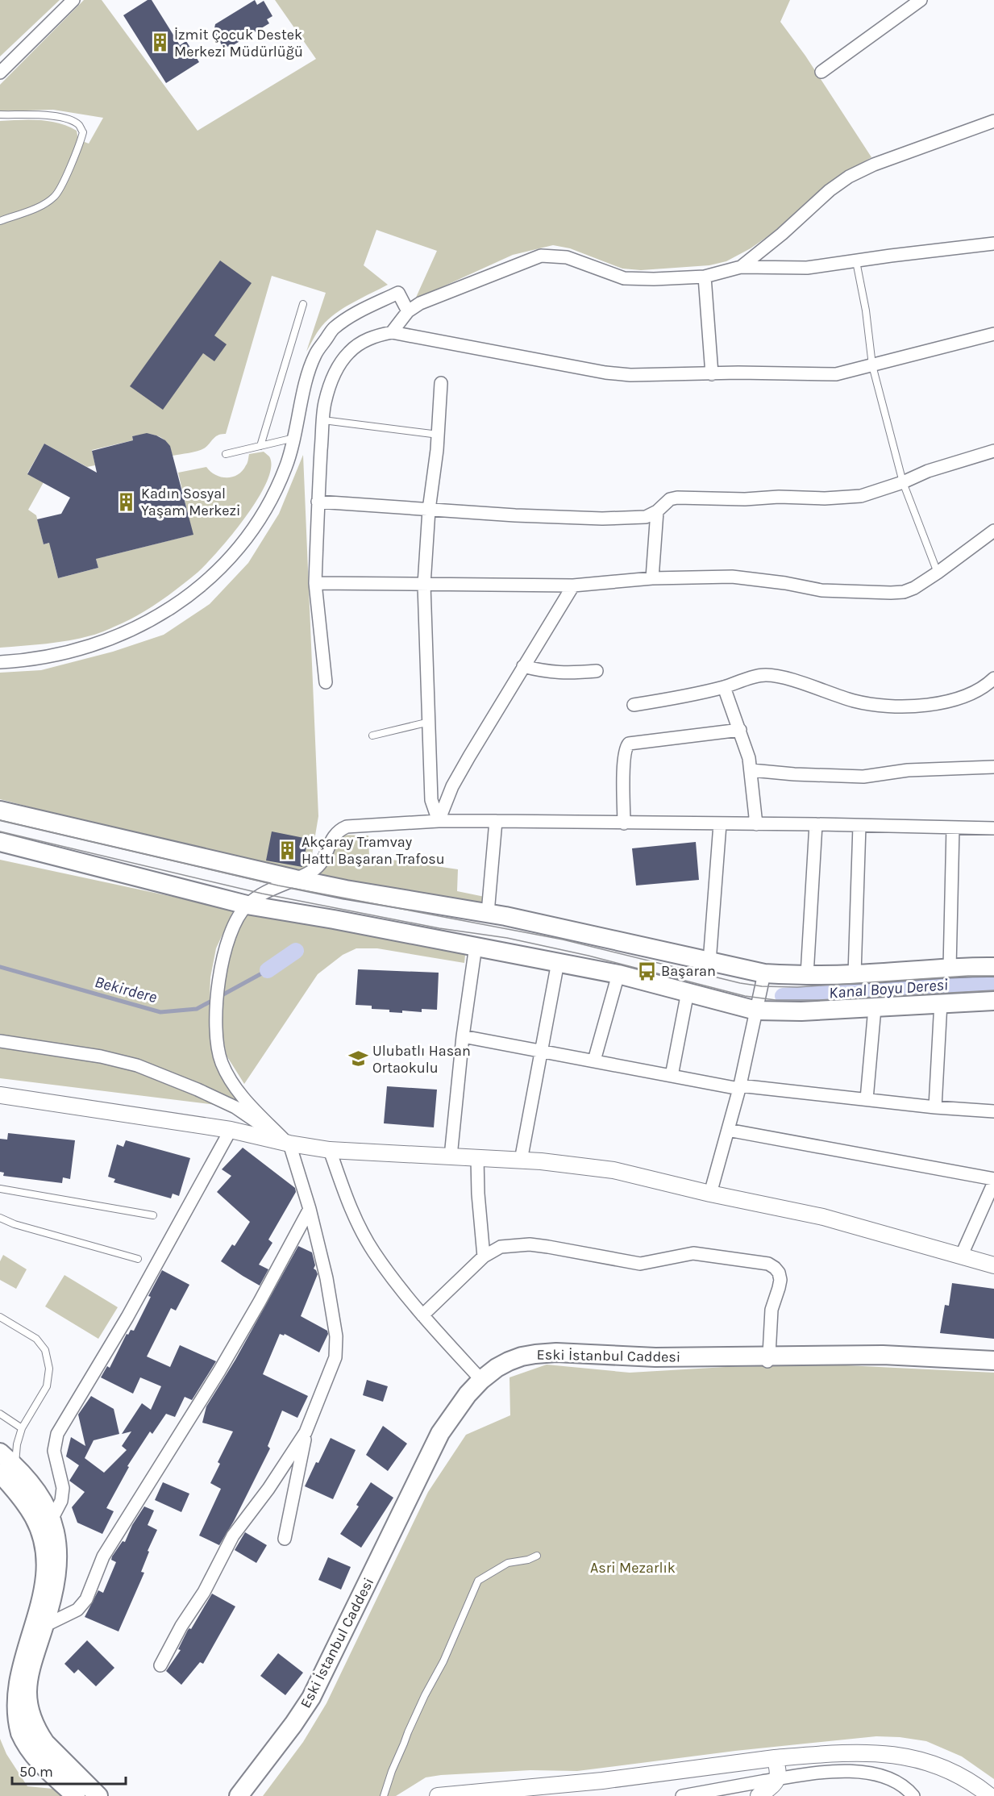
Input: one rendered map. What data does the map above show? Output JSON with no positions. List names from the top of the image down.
{
  "streets": {
    "main road": ["Eski İstanbul Caddesi"]
  },
  "water": ["Kanal Boyu Deresi", "Bekirdere"],
  "parks": ["Asri Mezarlık"],
  "places": {
    "building": ["İzmit Çocuk Destek Merkezi Müdürlüğü", "Kadın Sosyal Yaşam Merkezi", "Akçaray Tramvay Hattı Başaran Trafosu"],
    "bus stop": ["Başaran"],
    "school or university": ["Ulubatlı Hasan Ortaokulu"]
  },
  "scale_bar": "50 m"
}
